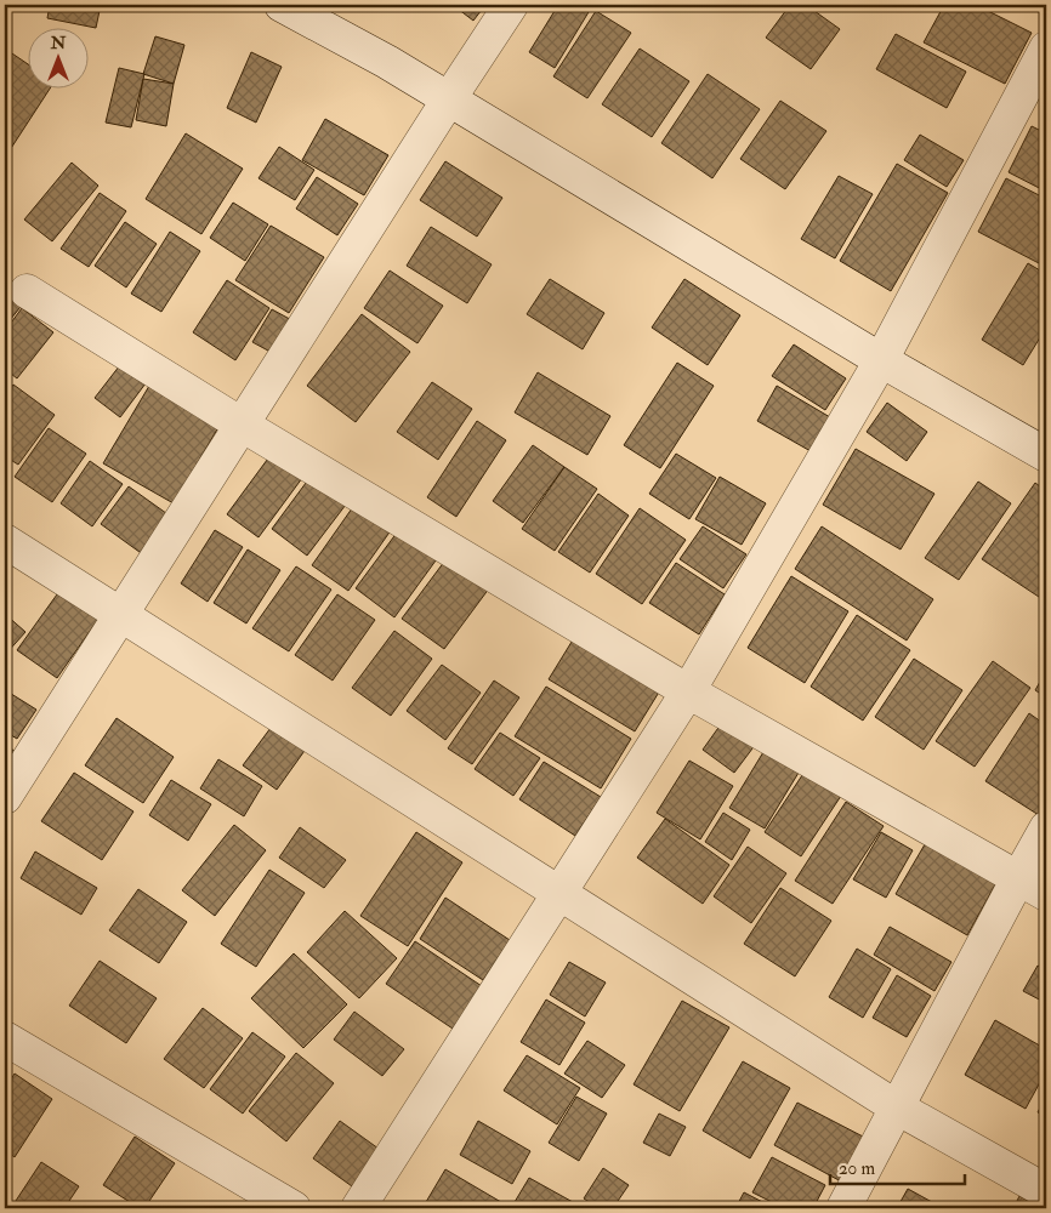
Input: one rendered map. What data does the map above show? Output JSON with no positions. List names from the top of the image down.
{
  "scale_bar": "20 m",
  "north": "top"
}
